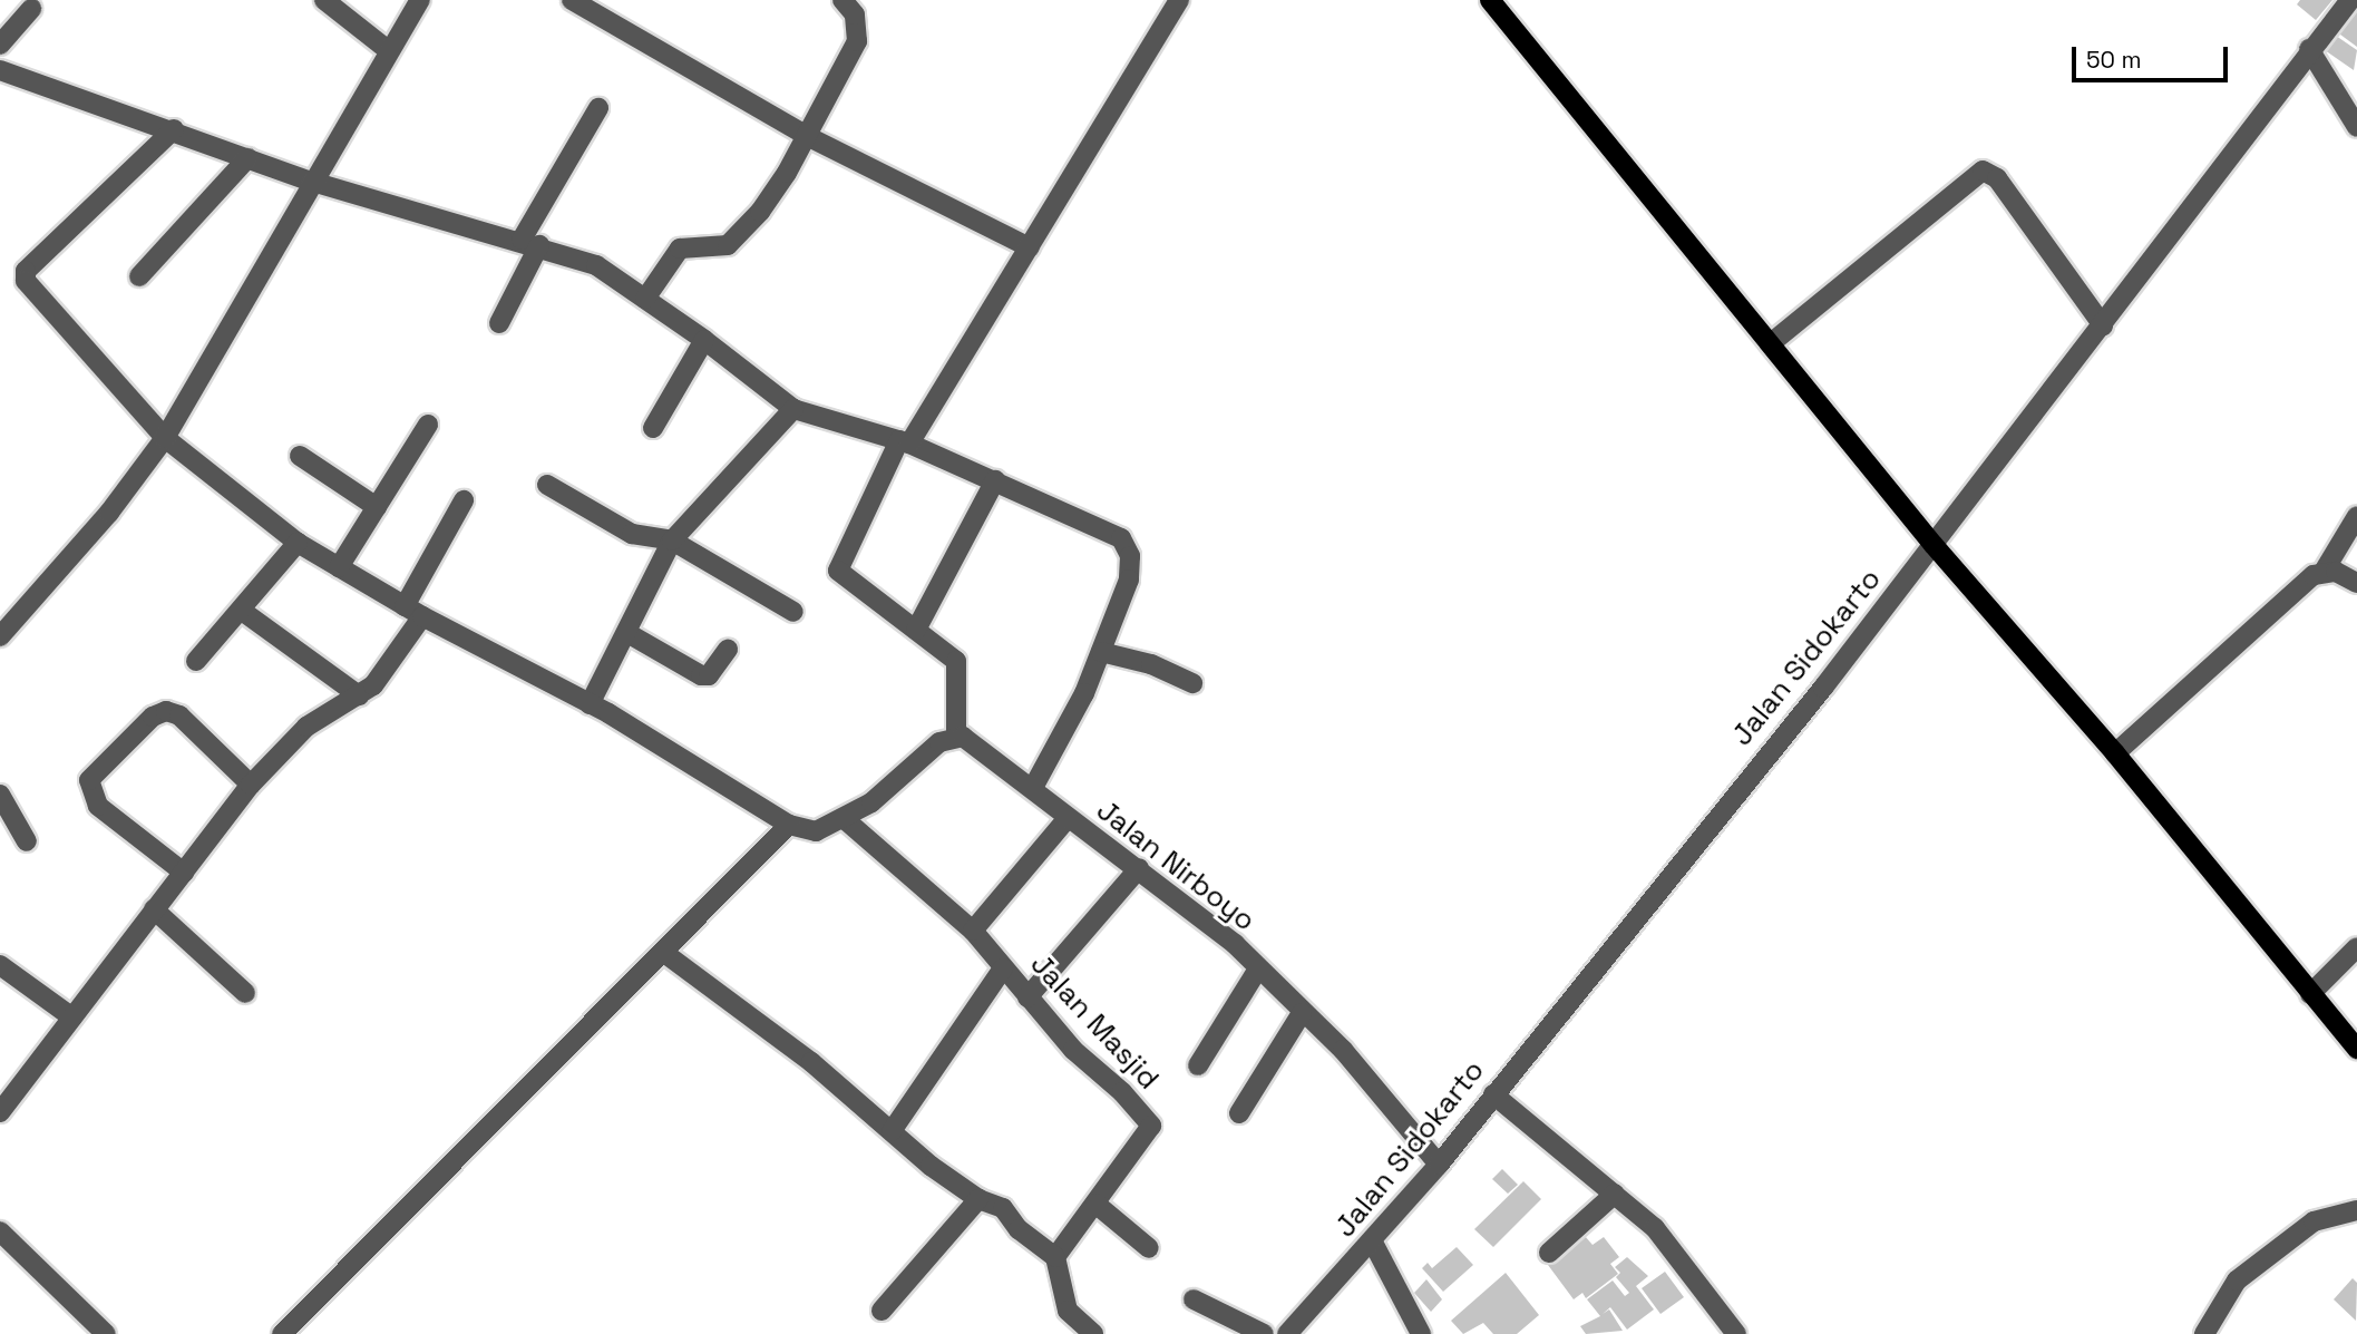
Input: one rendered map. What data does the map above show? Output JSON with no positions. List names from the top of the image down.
{
  "streets": {
    "street": ["Jalan Sidokarto", "Jalan Nirboyo", "Jalan Masjid"]
  },
  "crossings": [
    ["Jalan Sidokarto", "Jalan Nirboyo"]
  ],
  "scale_bar": "50 m"
}
